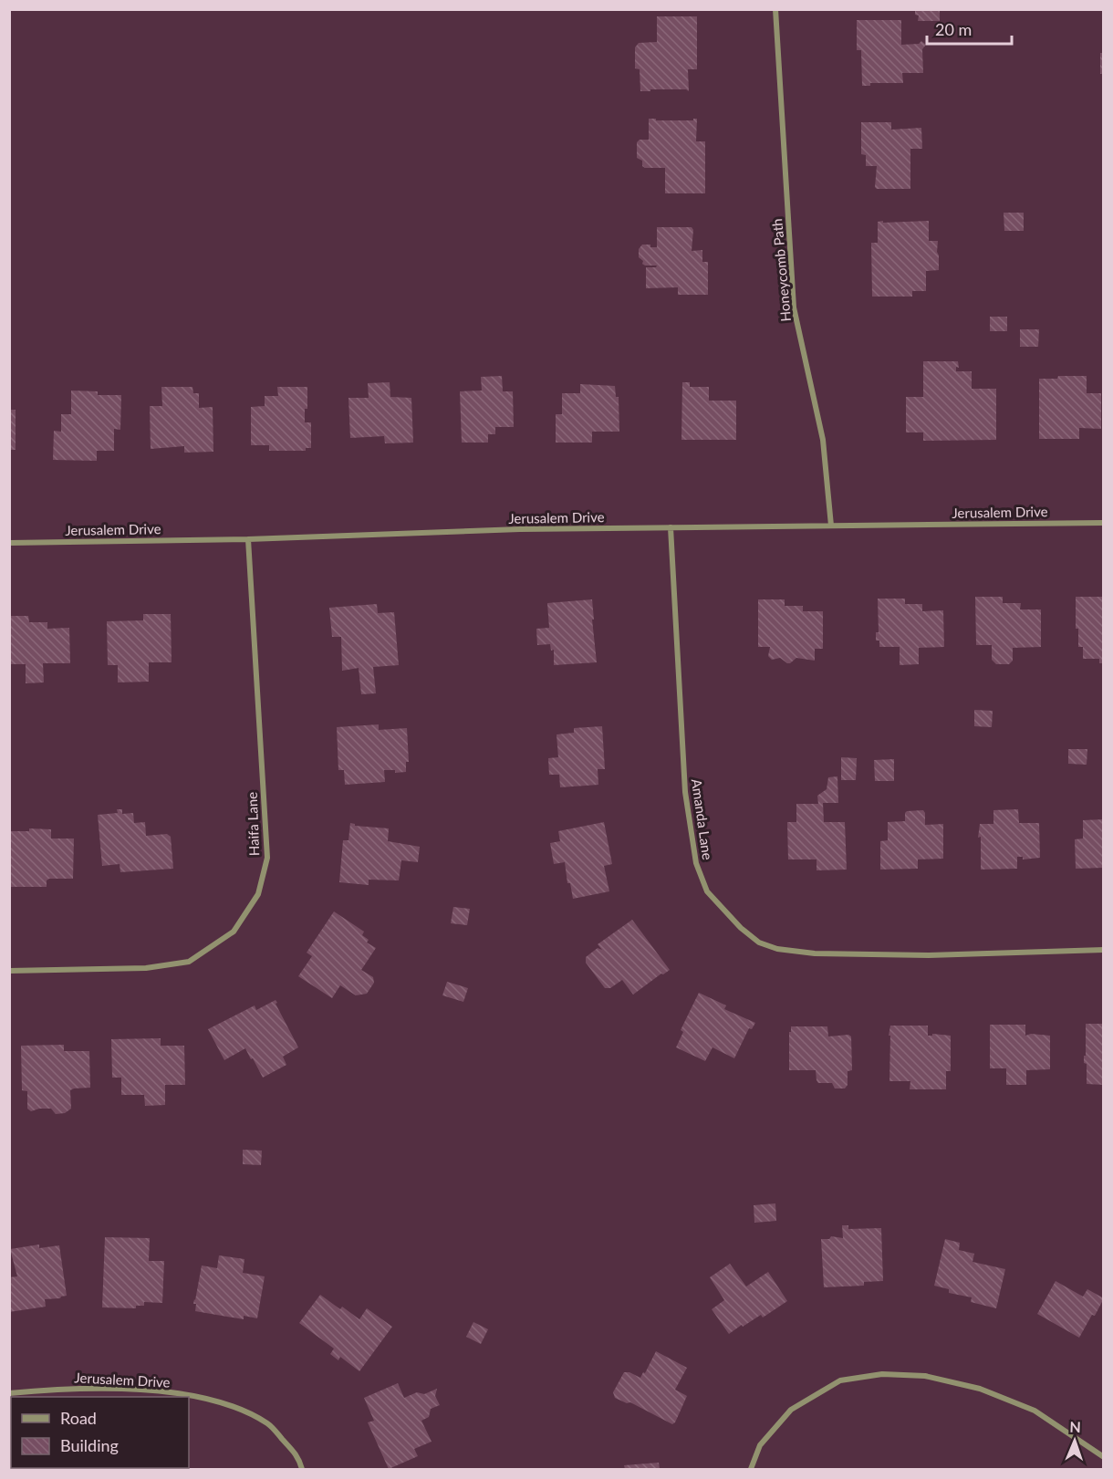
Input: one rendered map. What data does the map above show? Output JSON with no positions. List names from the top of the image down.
{
  "streets": {
    "street": [
      "Honeycomb Path",
      "Jerusalem Drive",
      "Amanda Lane",
      "Haifa Lane"
    ]
  },
  "crossings": [
    ["Honeycomb Path", "Jerusalem Drive"],
    ["Jerusalem Drive", "Amanda Lane"],
    ["Jerusalem Drive", "Haifa Lane"]
  ],
  "legend": ["Road", "Building"],
  "scale_bar": "20 m",
  "north": "top"
}
